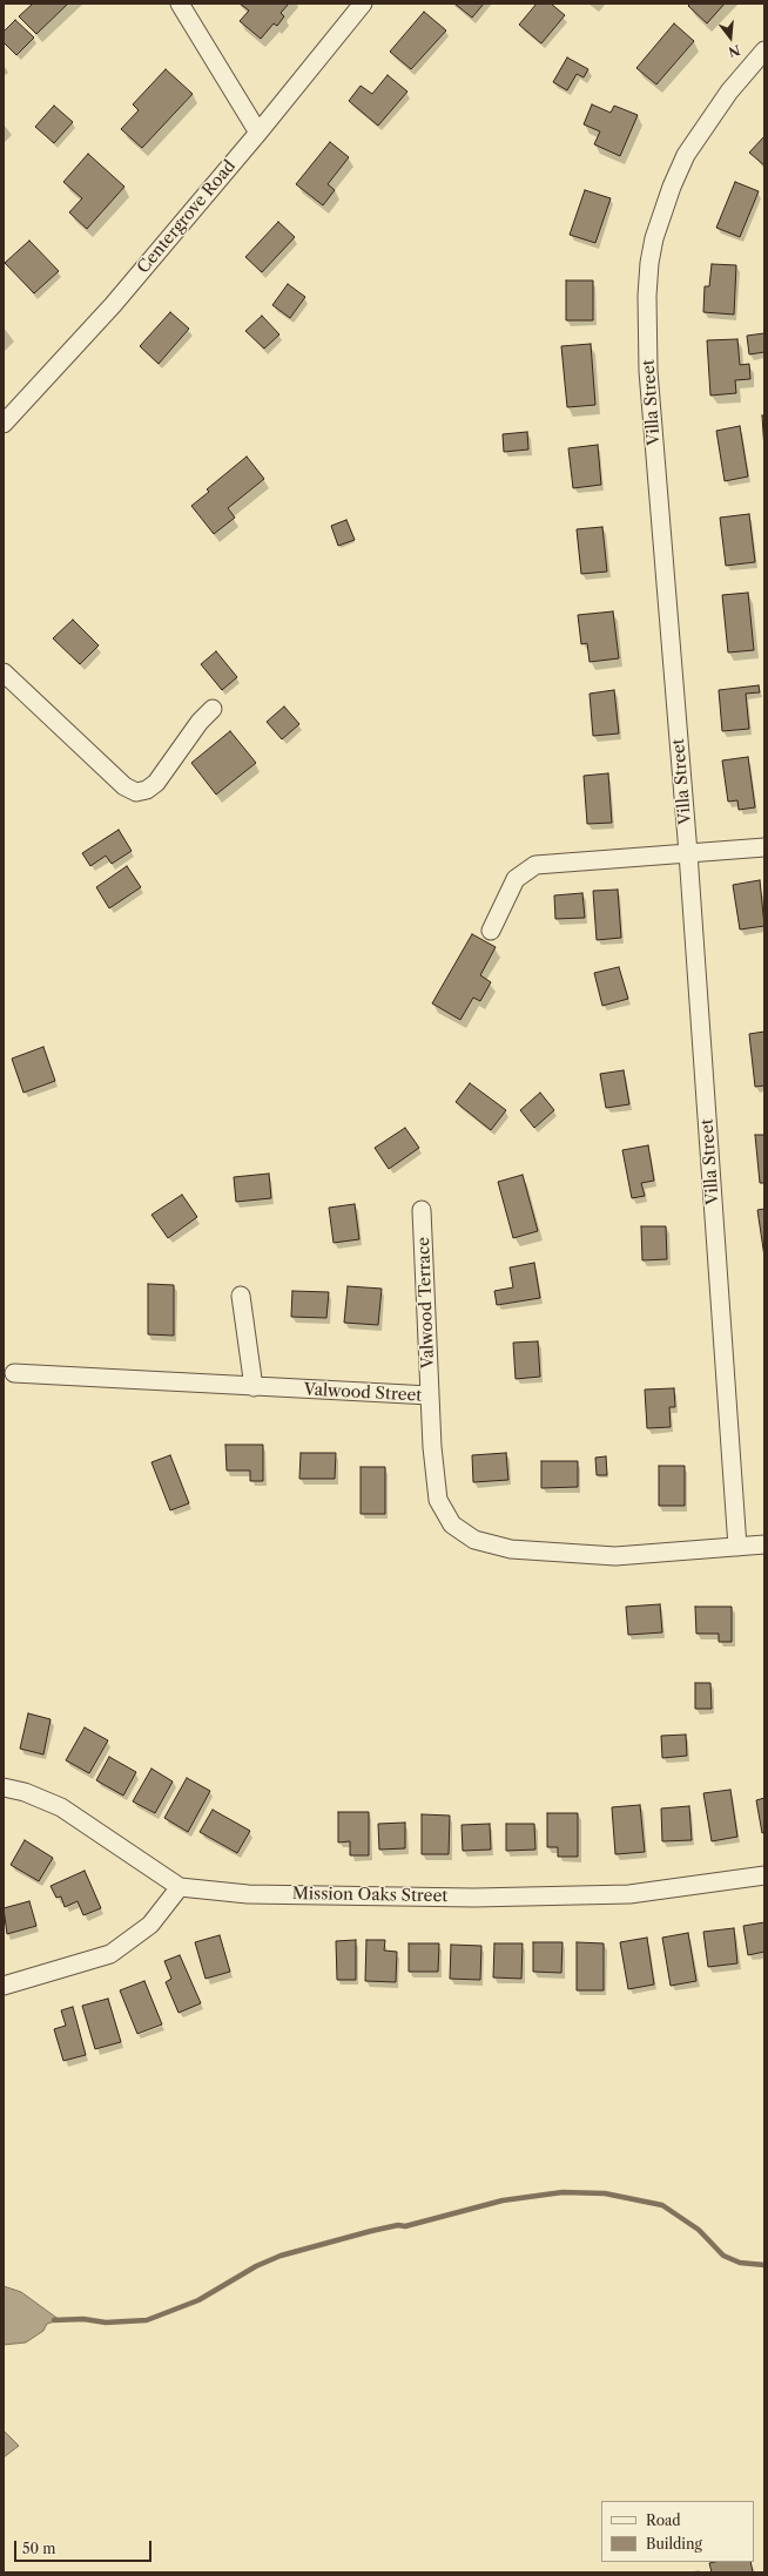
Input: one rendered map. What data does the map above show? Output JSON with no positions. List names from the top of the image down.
{
  "streets": {
    "street": [
      "Centergrove Road",
      "Villa Street",
      "Valwood Terrace",
      "Valwood Street",
      "Mission Oaks Street"
    ]
  },
  "crossings": [
    ["Villa Street", "Valwood Street"],
    ["Valwood Terrace", "Valwood Street"]
  ],
  "legend": ["Road", "Building"],
  "scale_bar": "50 m",
  "north": "bottom"
}
